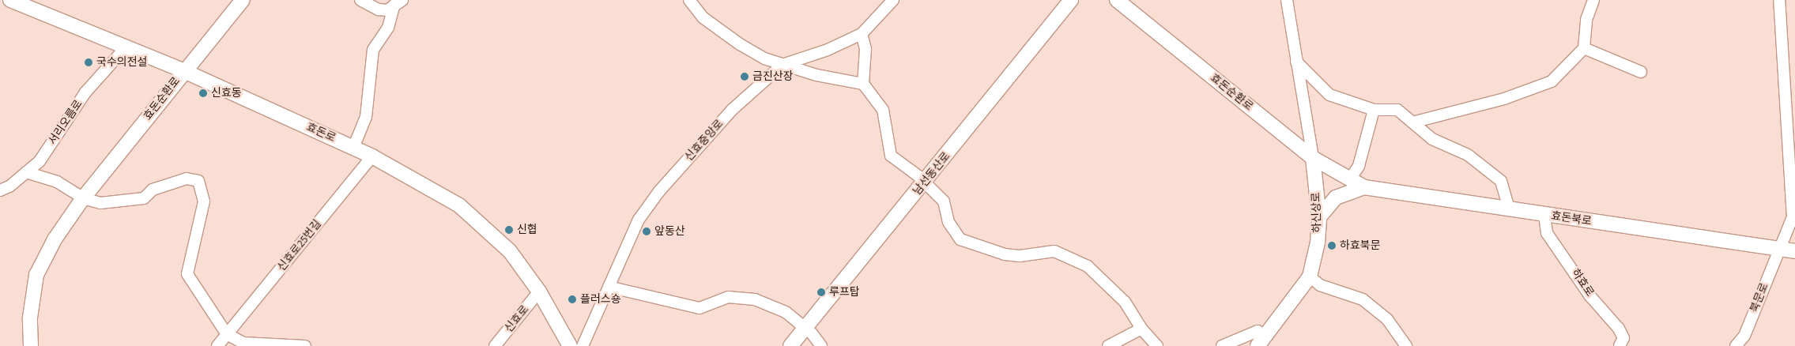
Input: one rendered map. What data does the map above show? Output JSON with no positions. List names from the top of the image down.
{
  "streets": {
    "street": [
      "효돈순환로",
      "서리오름로",
      "효돈로",
      "신효중앙로",
      "남선동산로",
      "하신상로",
      "효돈북로",
      "신효로25번길",
      "하효로",
      "북문로",
      "신효로"
    ]
  },
  "crossings": [
    ["효돈순환로", "효돈로"],
    ["효돈순환로", "하신상로"],
    ["효돈순환로", "효돈북로"],
    ["서리오름로", "효돈로"],
    ["효돈로", "신효로25번길"],
    ["효돈로", "신효로"],
    ["효돈북로", "하효로"],
    ["효돈북로", "북문로"]
  ],
  "places": [
    "국수의전설",
    "금진산장",
    "신효동",
    "신협",
    "앞동산",
    "하효북문",
    "루프탑",
    "플러스숑"
  ]
}
